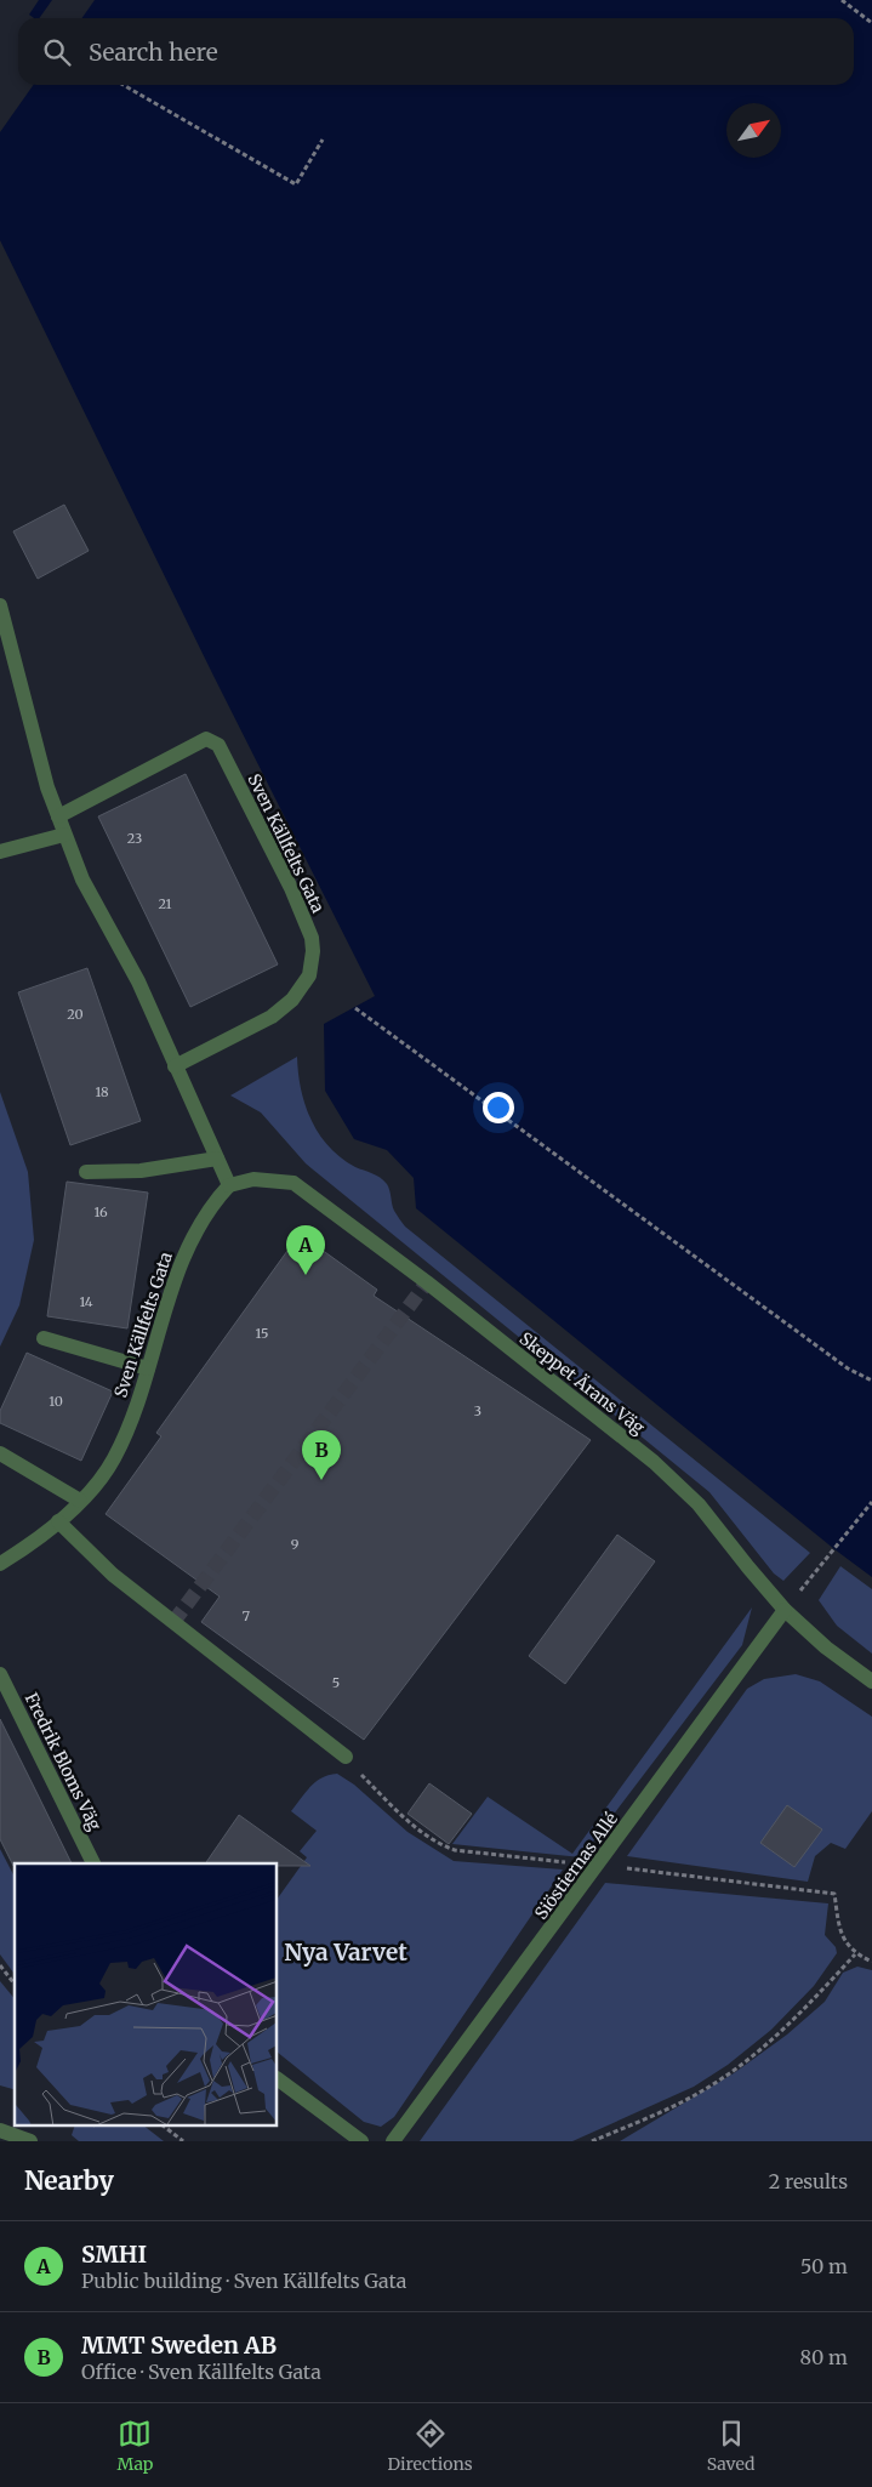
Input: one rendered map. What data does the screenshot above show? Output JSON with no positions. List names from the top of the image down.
{
  "streets": {
    "street": [
      "Sven Källfelts Gata",
      "Skeppet Ärans Väg",
      "Fredrik Bloms Väg",
      "Siöstiernas Allé"
    ]
  },
  "crossings": [
    ["Sven Källfelts Gata", "Skeppet Ärans Väg"],
    ["Skeppet Ärans Väg", "Siöstiernas Allé"]
  ],
  "districts": ["Nya Varvet"],
  "house_numbers": [
    "23",
    "21",
    "20",
    "18",
    "16",
    "14",
    "15",
    "10",
    "3",
    "9",
    "7",
    "5"
  ],
  "north": "top right",
  "page": {
    "search": "Search here",
    "pins": ["A", "B"],
    "heading": ["Nearby", "2 results"],
    "list": [
      {
        "mark": "A",
        "name": "SMHI",
        "note": "Public building · Sven Källfelts Gata",
        "value": "50 m"
      },
      {
        "mark": "B",
        "name": "MMT Sweden AB",
        "note": "Office · Sven Källfelts Gata",
        "value": "80 m"
      }
    ],
    "nav": ["Map", "Directions", "Saved"]
  }
}
